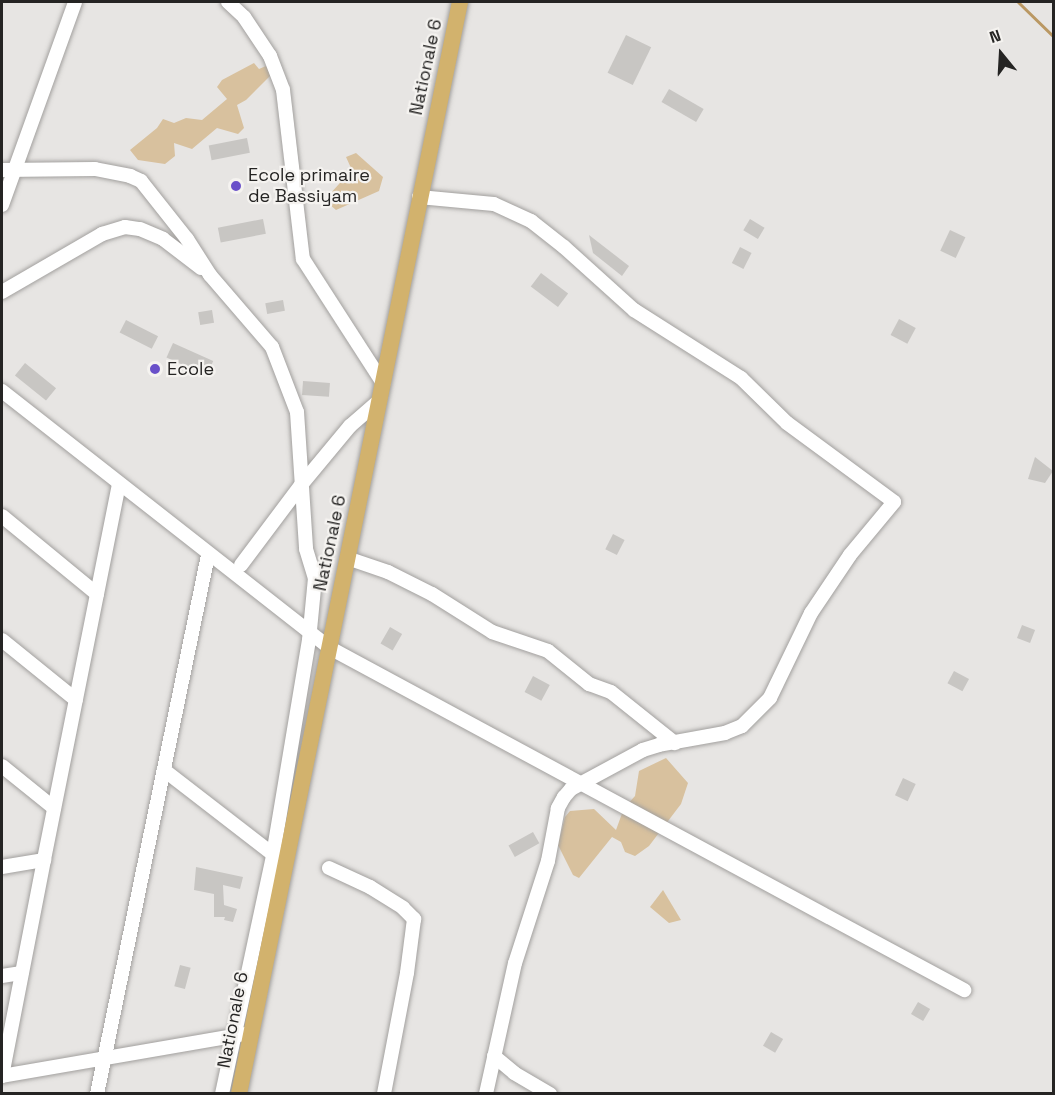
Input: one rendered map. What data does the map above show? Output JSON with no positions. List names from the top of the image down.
{
  "streets": {
    "main road": ["Nationale 6"]
  },
  "places": ["Ecole primaire de Bassiyam", "Ecole"],
  "north": "top"
}
